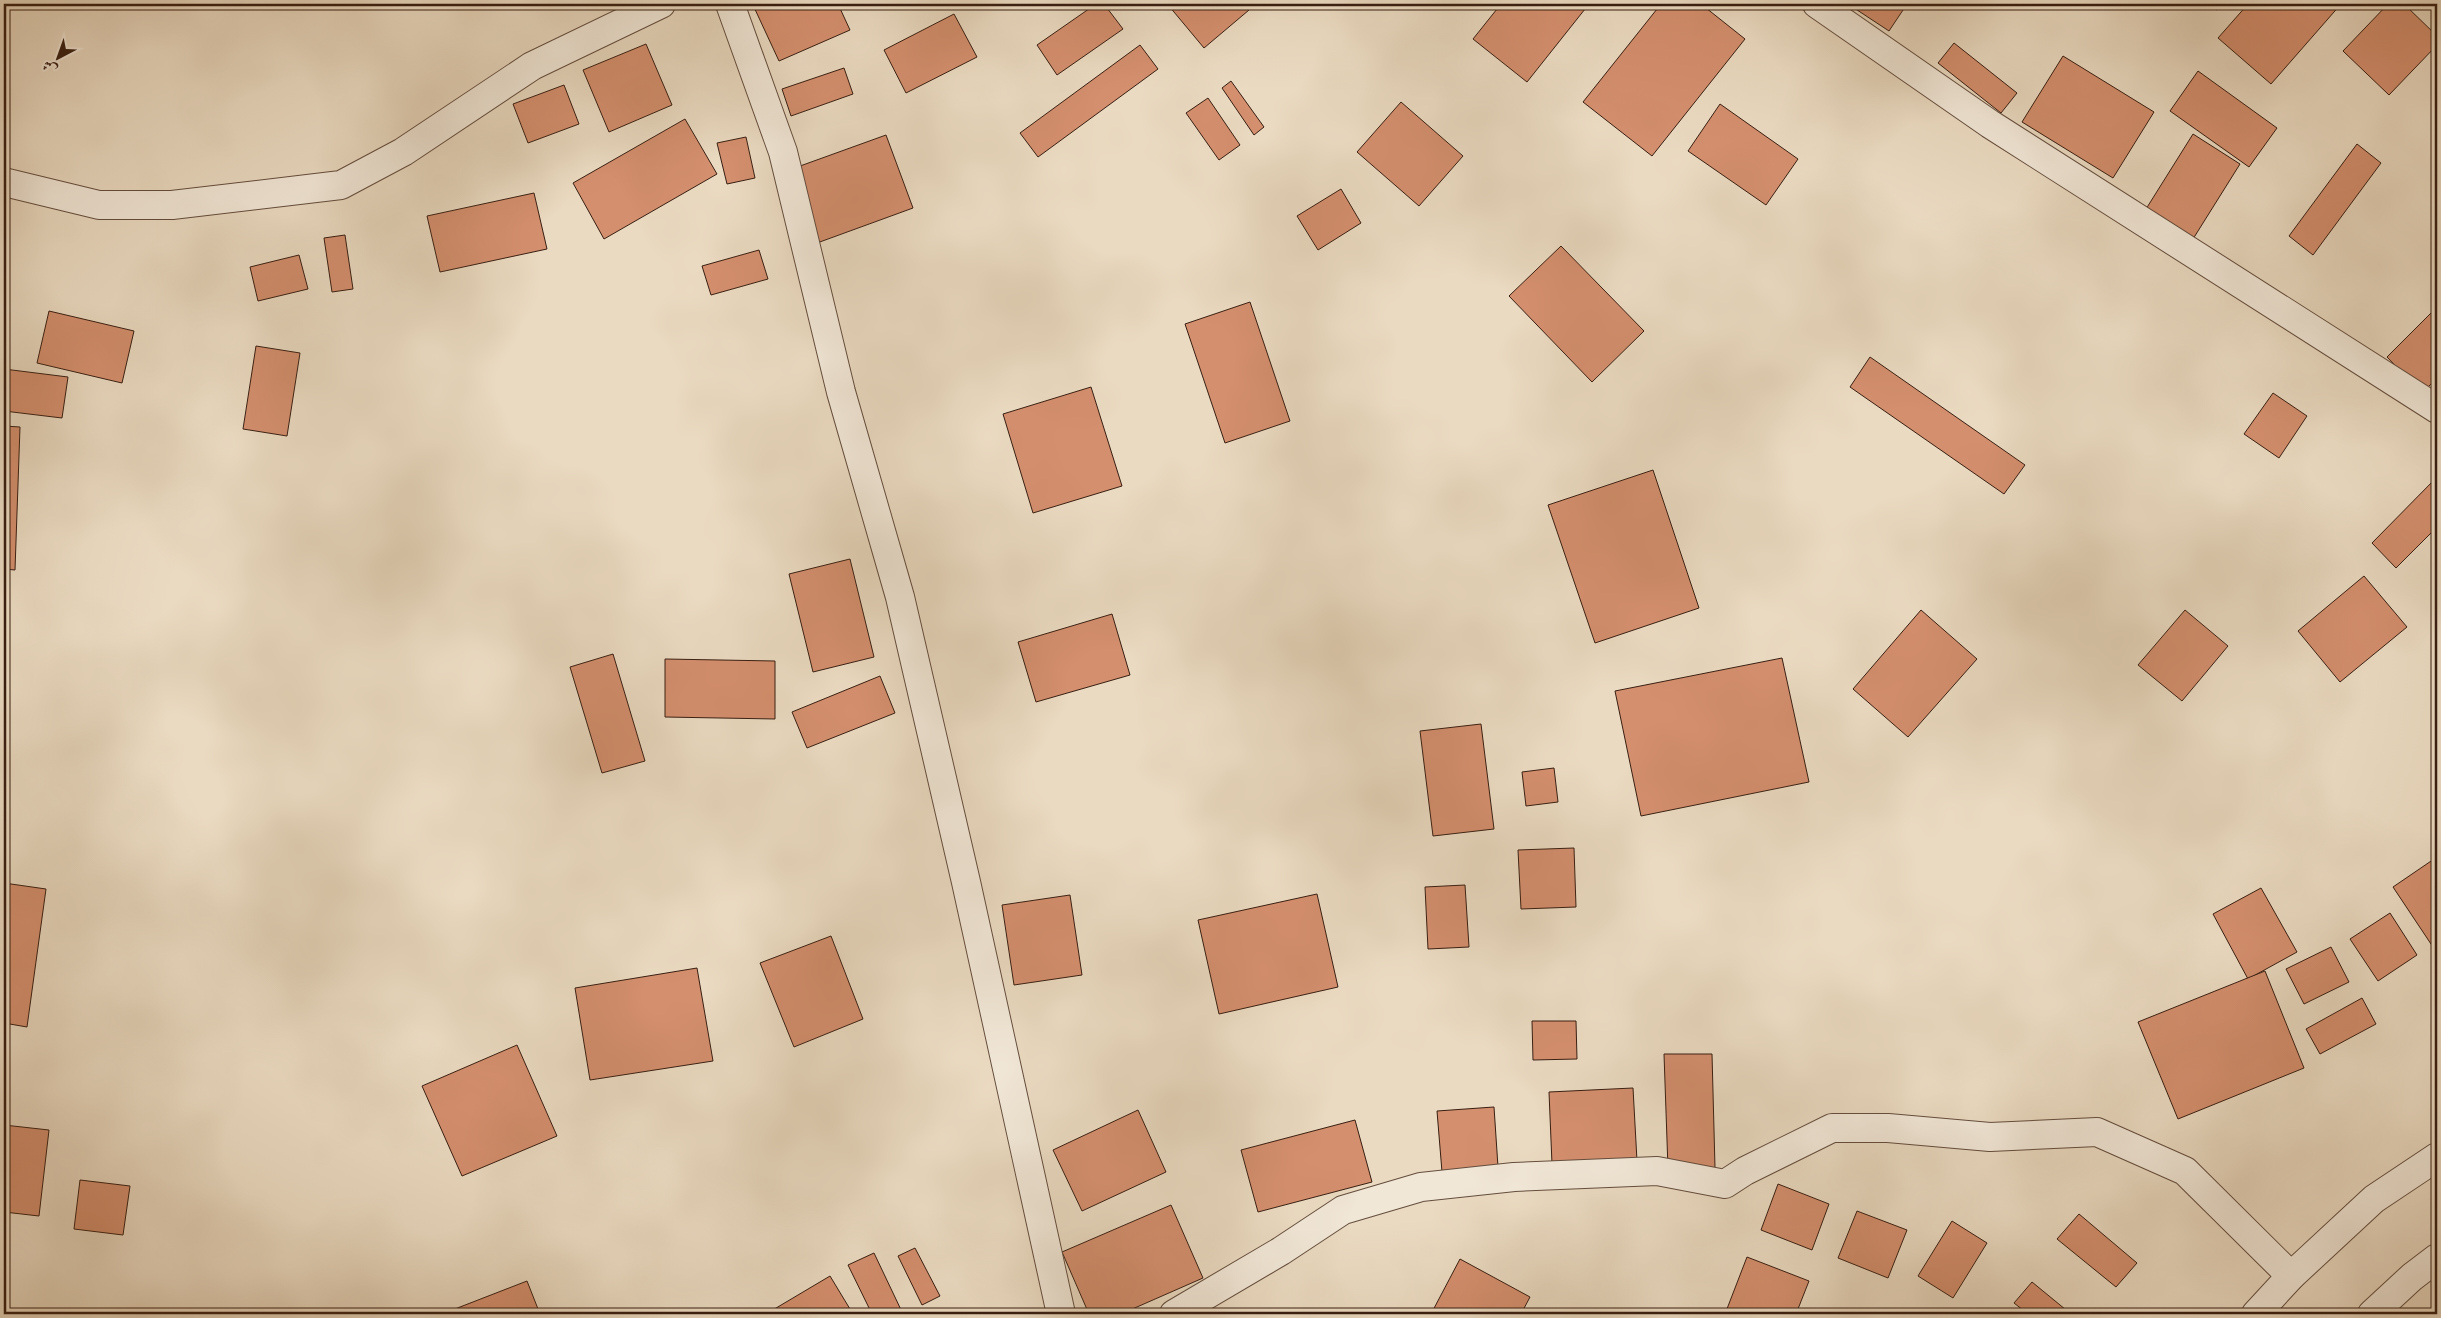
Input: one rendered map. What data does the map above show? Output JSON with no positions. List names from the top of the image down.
{
  "north": "bottom left"
}
